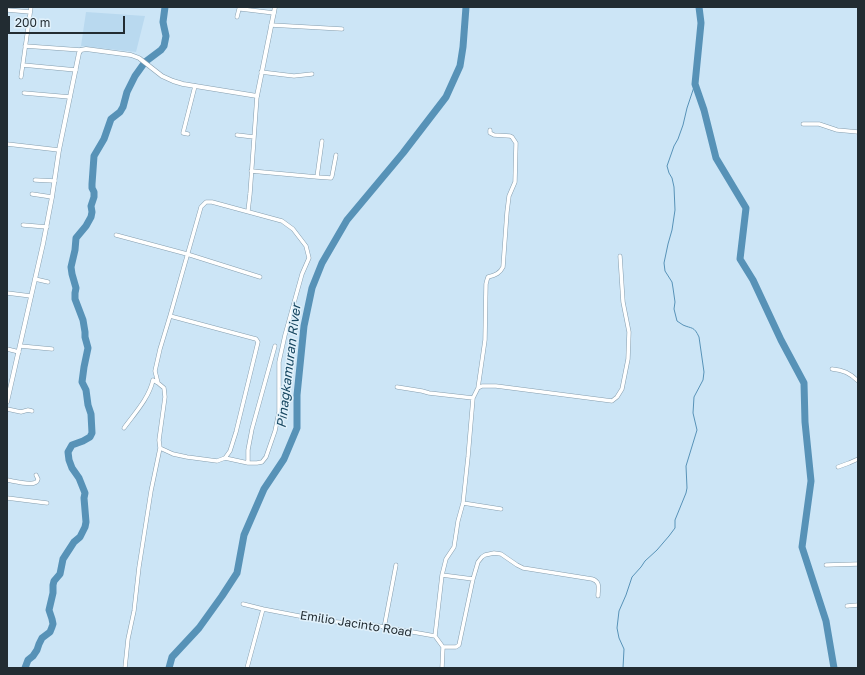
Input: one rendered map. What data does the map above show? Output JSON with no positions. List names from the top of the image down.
{
  "streets": {
    "street": ["Emilio Jacinto Road"]
  },
  "water": ["Pinagkamuran River"],
  "scale_bar": "200 m"
}
